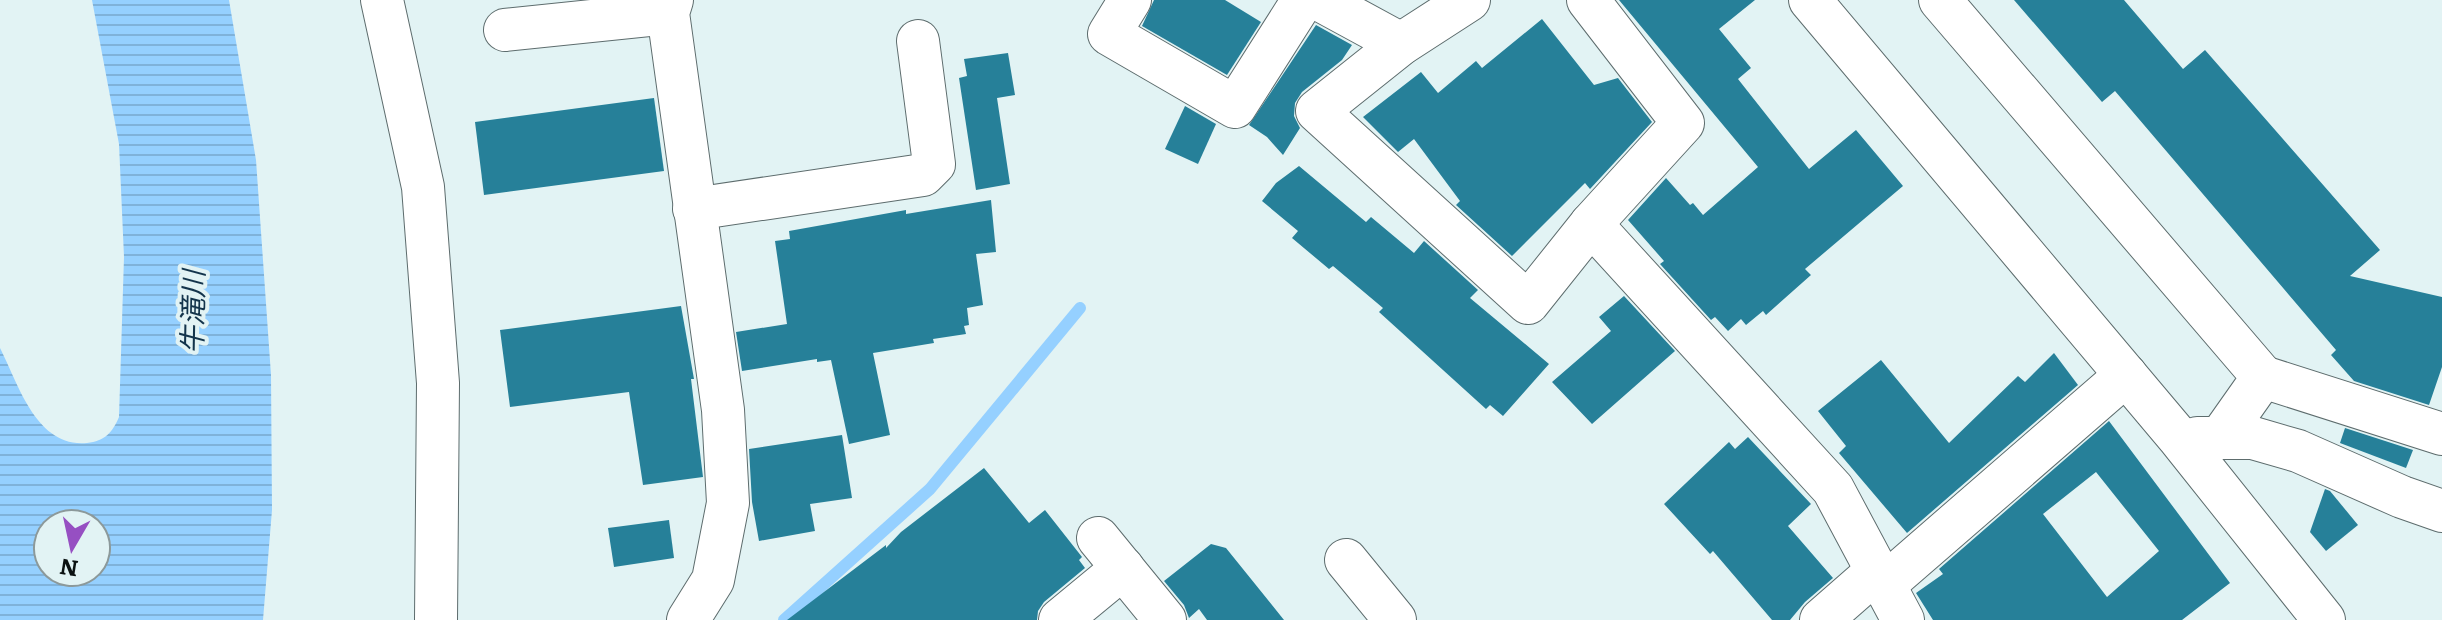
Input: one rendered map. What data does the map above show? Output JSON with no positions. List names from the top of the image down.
{
  "water": ["牛滝川"],
  "north": "bottom"
}
